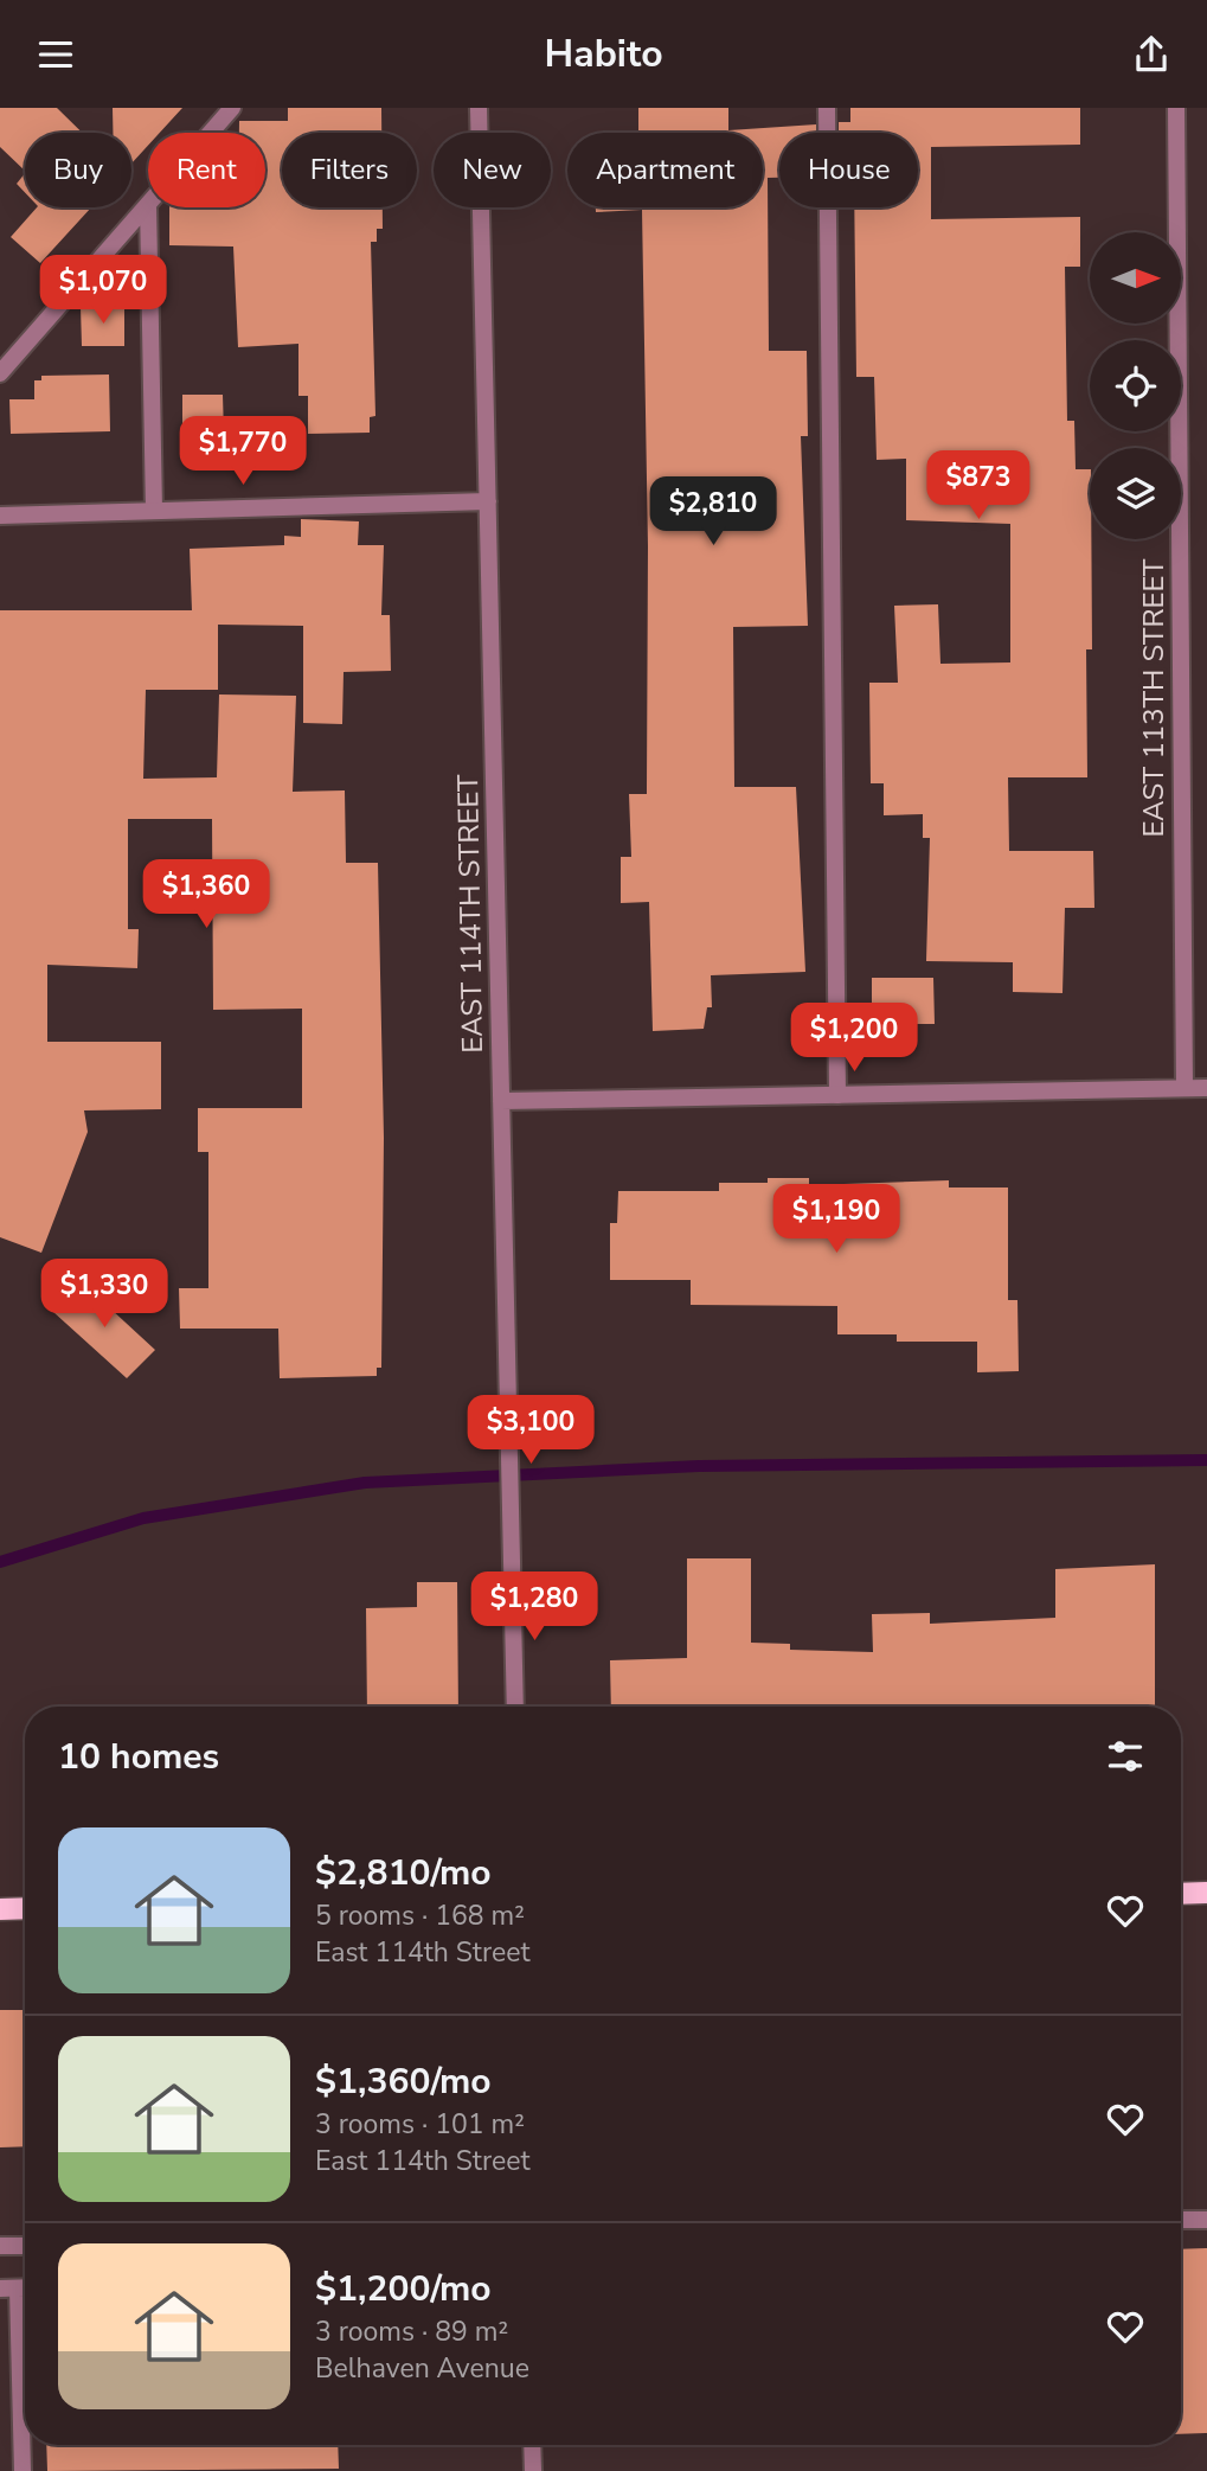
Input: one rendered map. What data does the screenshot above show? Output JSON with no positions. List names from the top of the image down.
{
  "streets": {
    "street": ["EAST 113TH STREET", "EAST 114TH STREET"]
  },
  "north": "right",
  "page": {
    "header": "Habito",
    "chip": [
      "Buy",
      "Rent",
      "Filters",
      "New",
      "Apartment",
      "House"
    ],
    "price": [
      "$1,070",
      "$1,770",
      "$873",
      "$2,810",
      "$1,360",
      "$1,200",
      "$1,190",
      "$1,330",
      "$3,100",
      "$1,280"
    ],
    "heading": "10 homes",
    "list": [
      {
        "name": "$2,810/mo",
        "note": "5 rooms · 168 m² · East 114th Street"
      },
      {
        "name": "$1,360/mo",
        "note": "3 rooms · 101 m² · East 114th Street"
      },
      {
        "name": "$1,200/mo",
        "note": "3 rooms · 89 m² · Belhaven Avenue"
      }
    ]
  }
}
